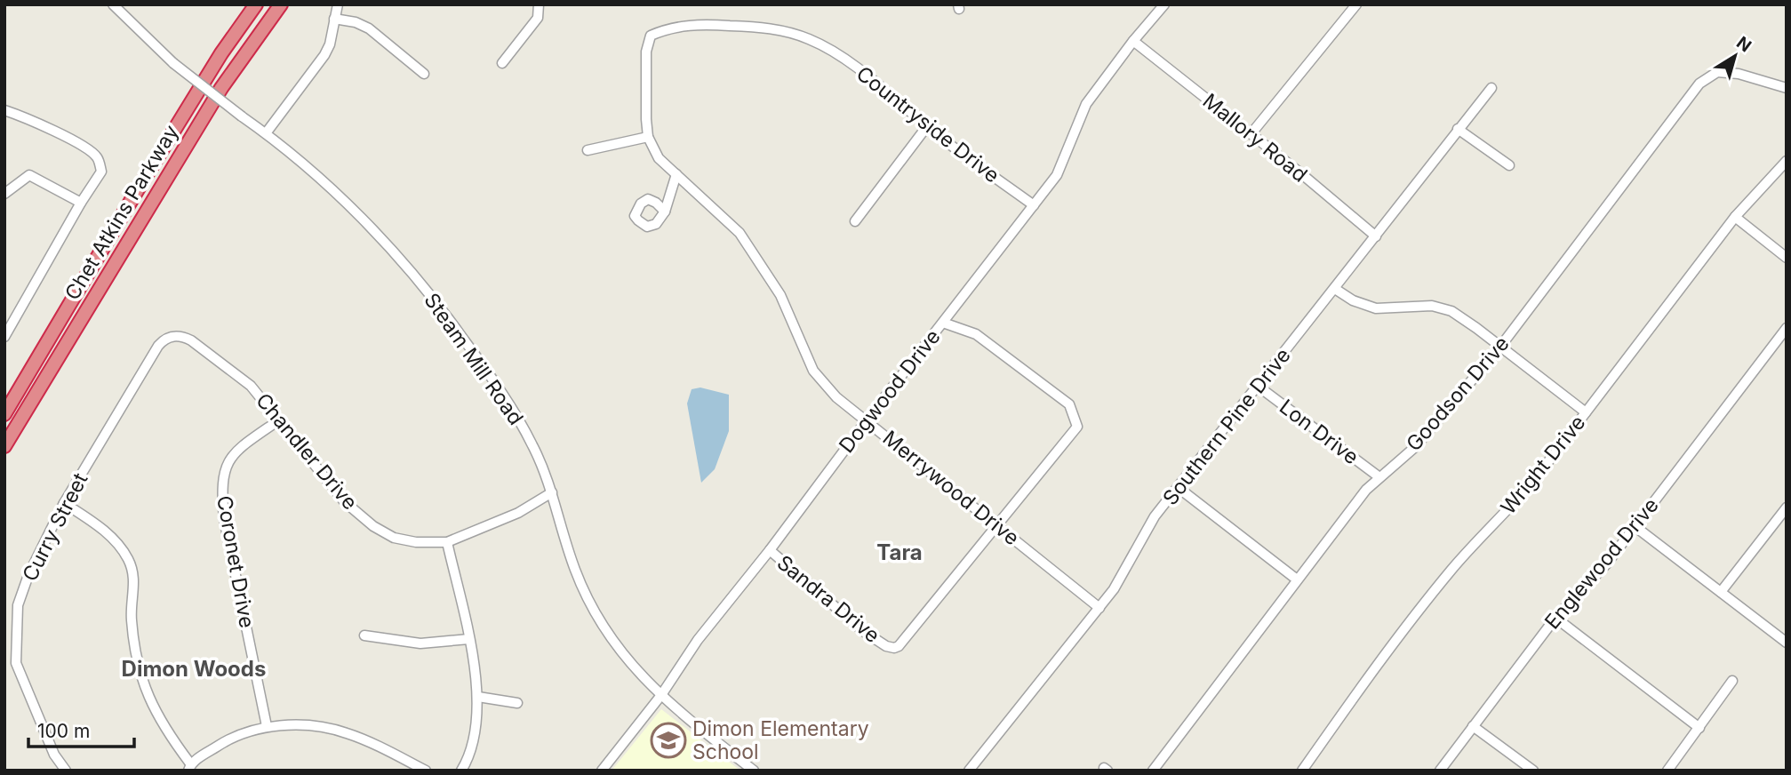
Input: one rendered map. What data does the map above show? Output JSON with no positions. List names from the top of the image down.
{
  "streets": {
    "highway": ["Chet Atkins Parkway"],
    "street": [
      "Countryside Drive",
      "Mallory Road",
      "Steam Mill Road",
      "Dogwood Drive",
      "Goodson Drive",
      "Southern Pine Drive",
      "Lon Drive",
      "Chandler Drive",
      "Wright Drive",
      "Merrywood Drive",
      "Curry Street",
      "Coronet Drive",
      "Englewood Drive",
      "Sandra Drive"
    ]
  },
  "crossings": [
    ["Countryside Drive", "Dogwood Drive"],
    ["Countryside Drive", "Merrywood Drive"],
    ["Mallory Road", "Dogwood Drive"],
    ["Mallory Road", "Southern Pine Drive"],
    ["Steam Mill Road", "Dogwood Drive"],
    ["Steam Mill Road", "Chandler Drive"],
    ["Dogwood Drive", "Merrywood Drive"],
    ["Dogwood Drive", "Sandra Drive"],
    ["Goodson Drive", "Lon Drive"],
    ["Southern Pine Drive", "Lon Drive"],
    ["Southern Pine Drive", "Merrywood Drive"],
    ["Chandler Drive", "Curry Street"],
    ["Chandler Drive", "Coronet Drive"],
    ["Merrywood Drive", "Sandra Drive"]
  ],
  "districts": ["Tara", "Dimon Woods"],
  "places": {
    "school or university": ["Dimon Elementary School"]
  },
  "scale_bar": "100 m",
  "north": "top right"
}
